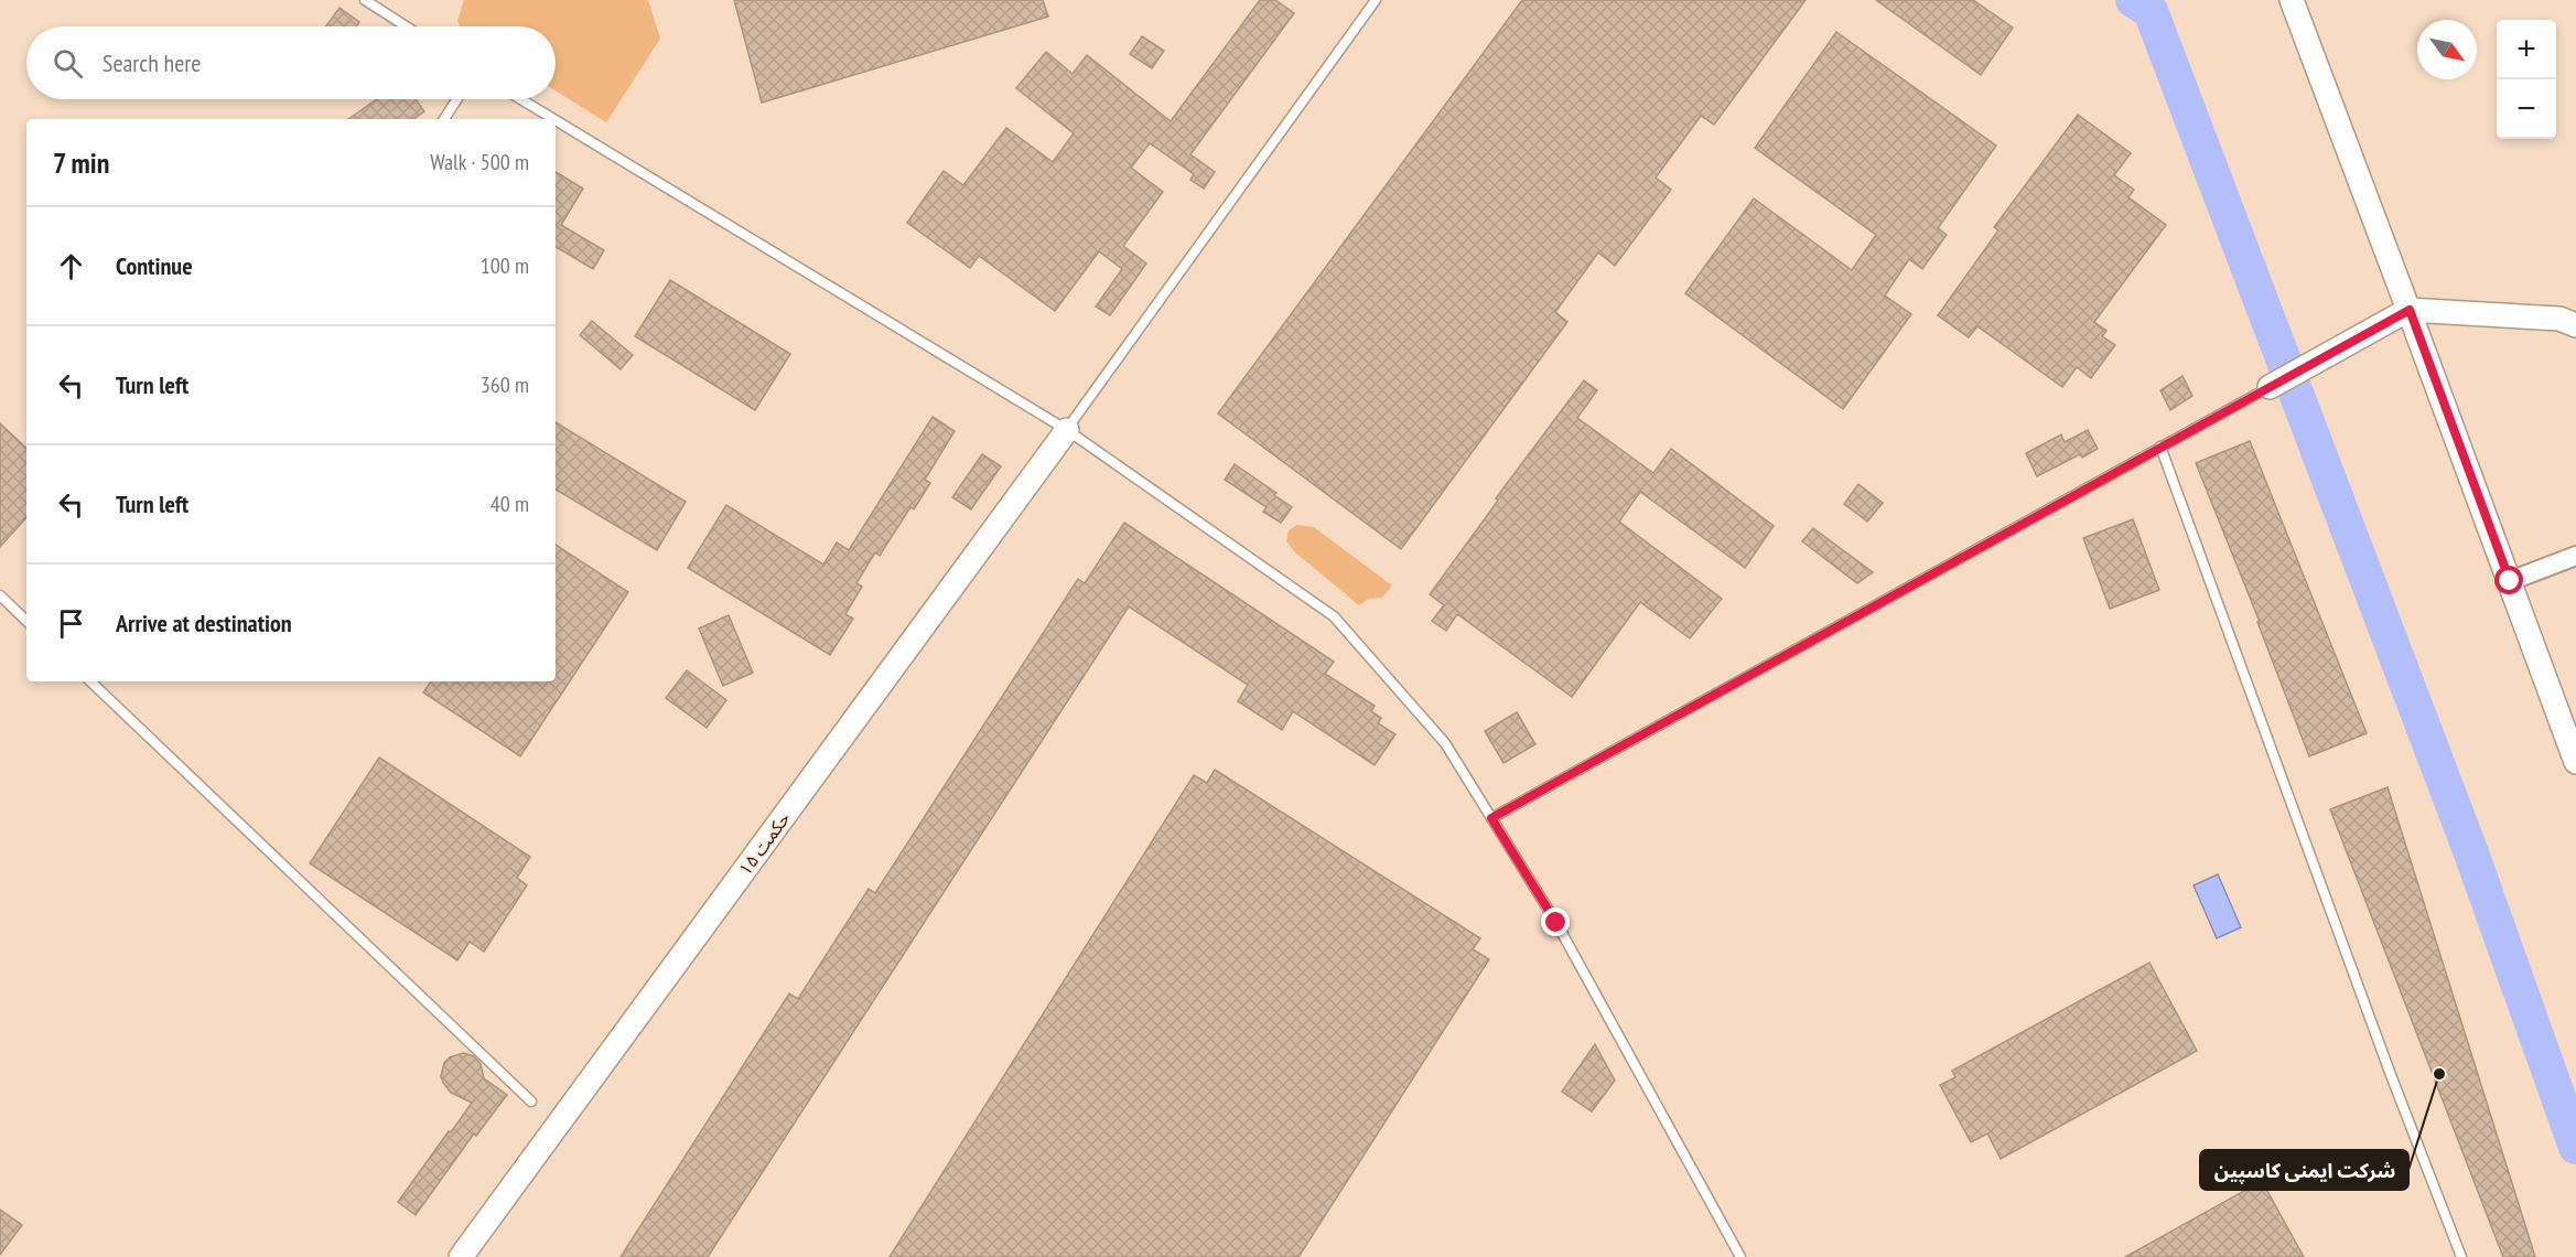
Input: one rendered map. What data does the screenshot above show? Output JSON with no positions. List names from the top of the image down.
{
  "streets": {
    "street": ["حکمت ۱۵"]
  },
  "places": ["شرکت ایمنی کاسپین"],
  "north": "bottom right",
  "page": {
    "map_buttons": ["+", "−"],
    "search": "Search here",
    "heading": ["7 min", "Walk · 500 m"],
    "list": [
      ["Continue", "100 m"],
      ["Turn left", "360 m"],
      ["Turn left", "40 m"],
      "Arrive at destination"
    ]
  }
}
